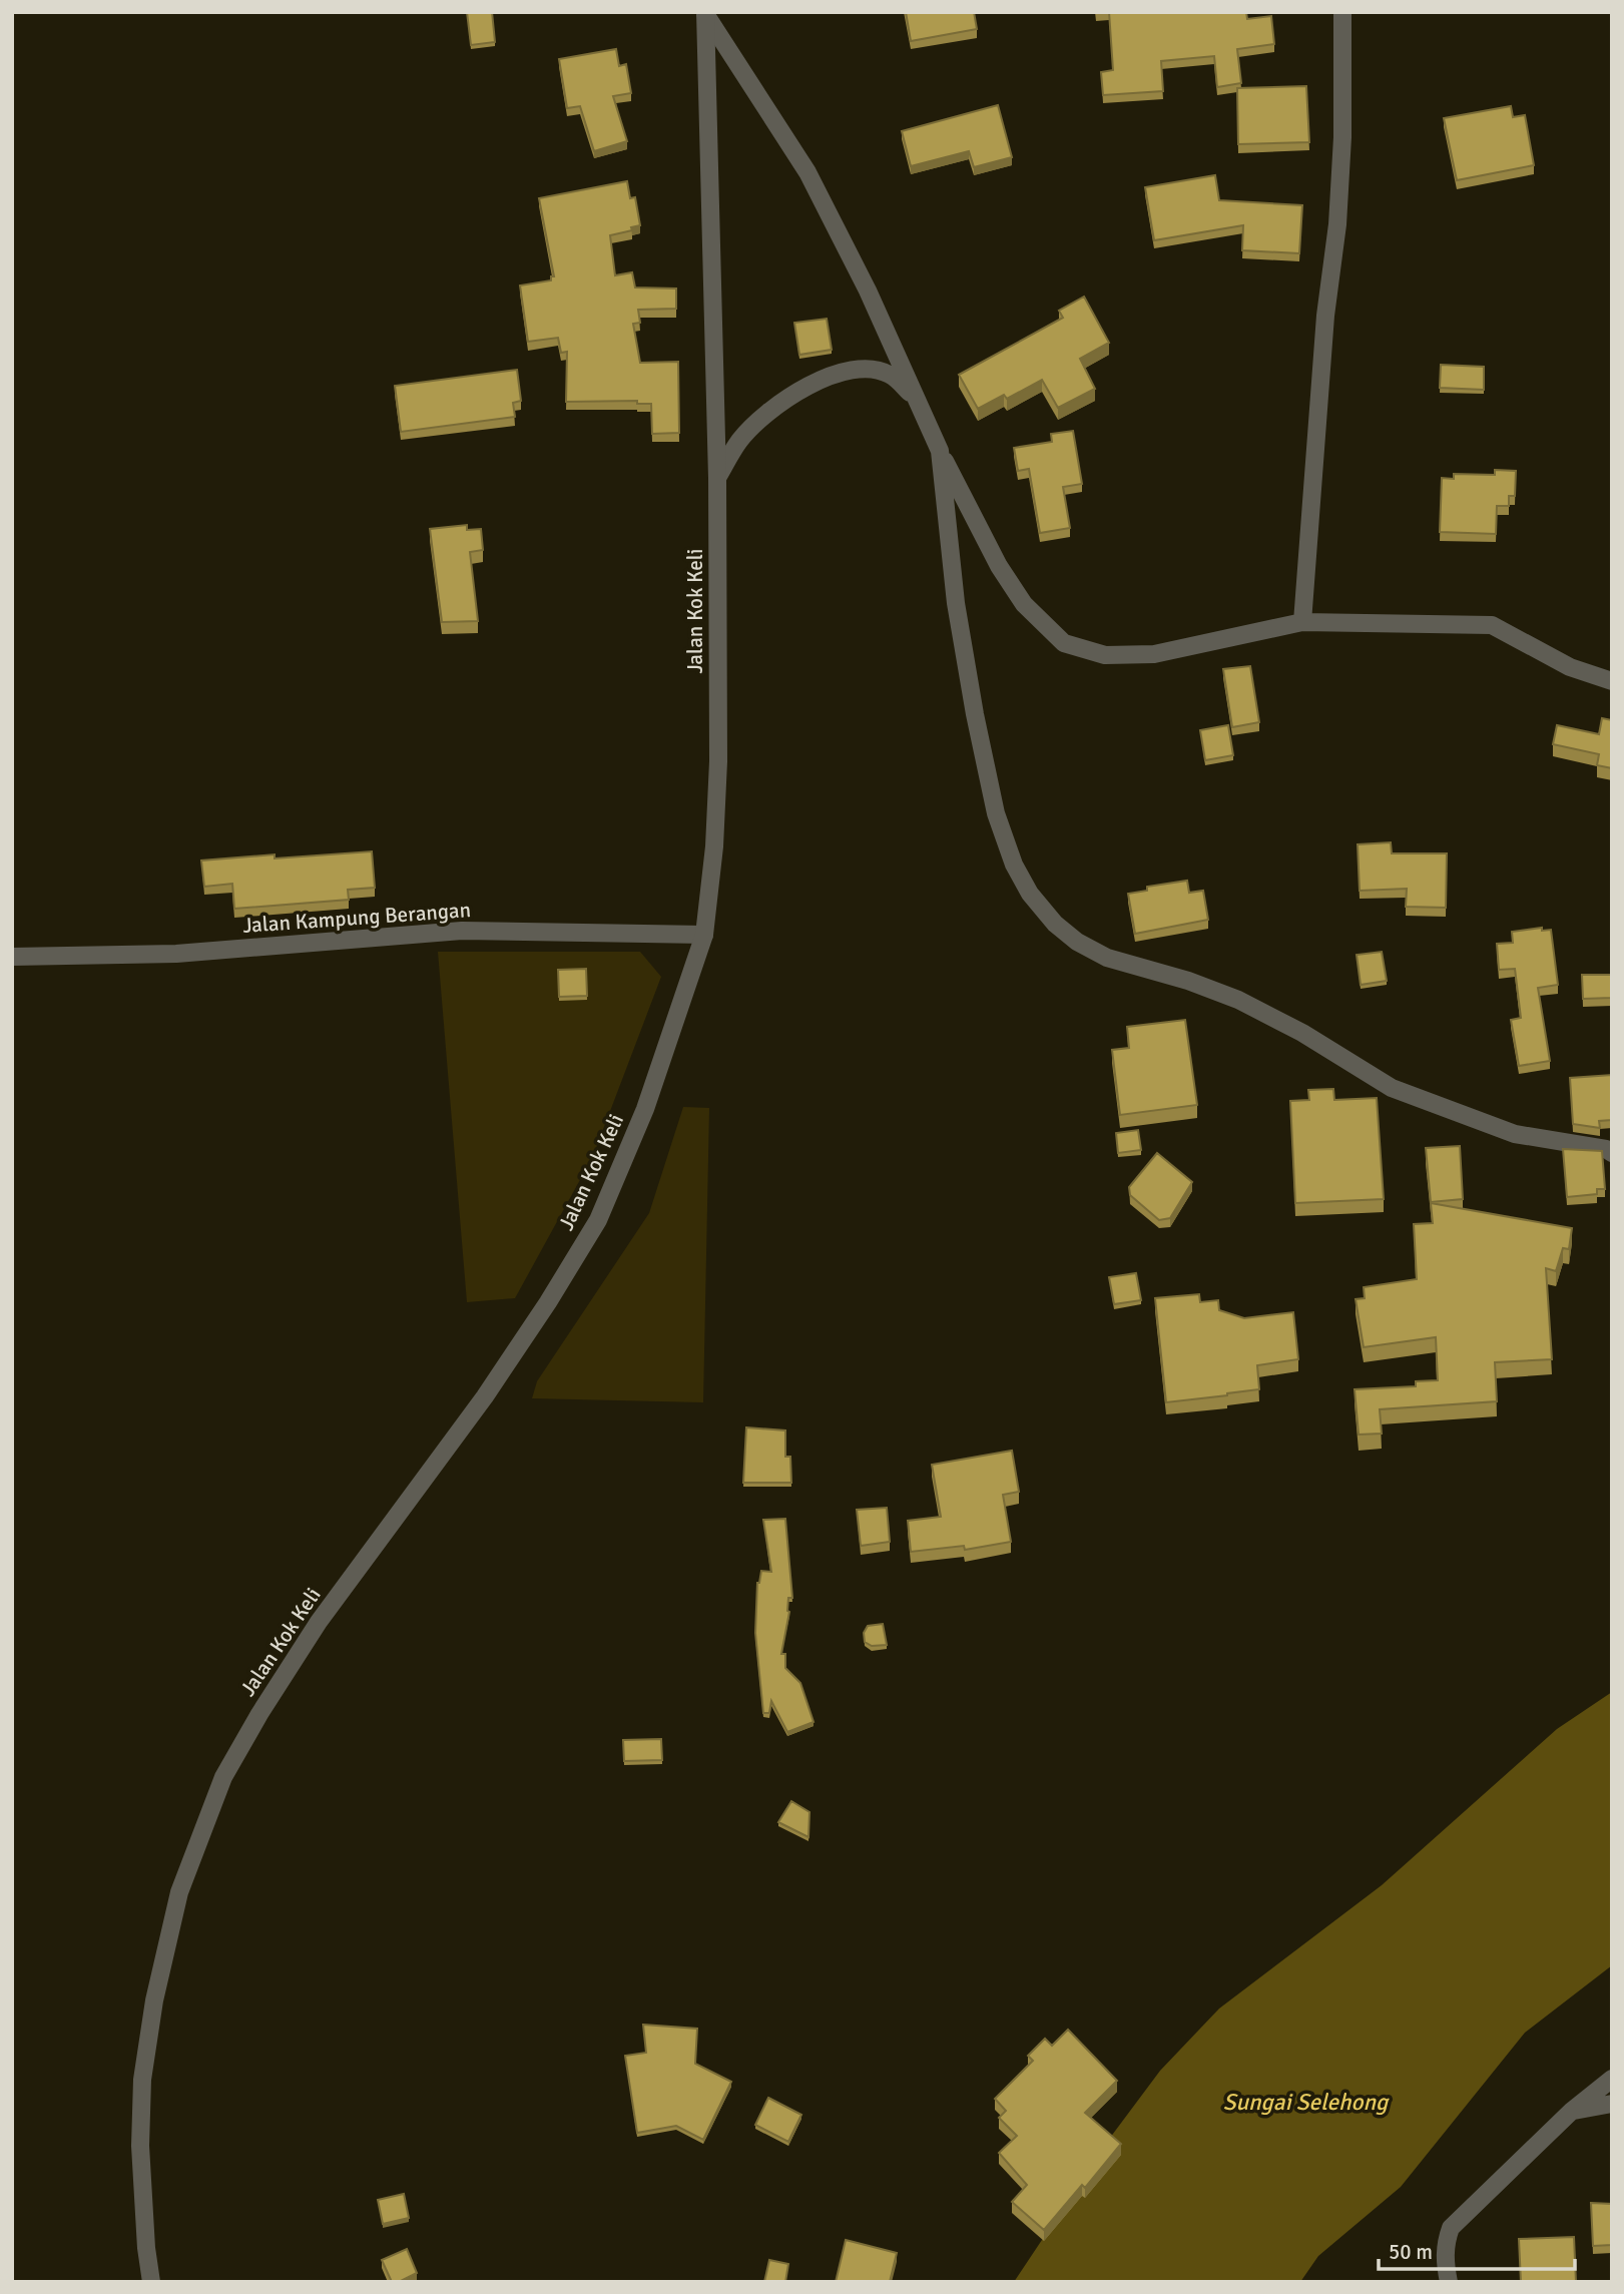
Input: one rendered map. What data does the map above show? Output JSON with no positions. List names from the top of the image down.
{
  "streets": {
    "street": ["Jalan Kok Keli", "Jalan Kampung Berangan"]
  },
  "crossings": [
    ["Jalan Kok Keli", "Jalan Kampung Berangan"]
  ],
  "water": ["Sungai Selehong"],
  "scale_bar": "50 m"
}
